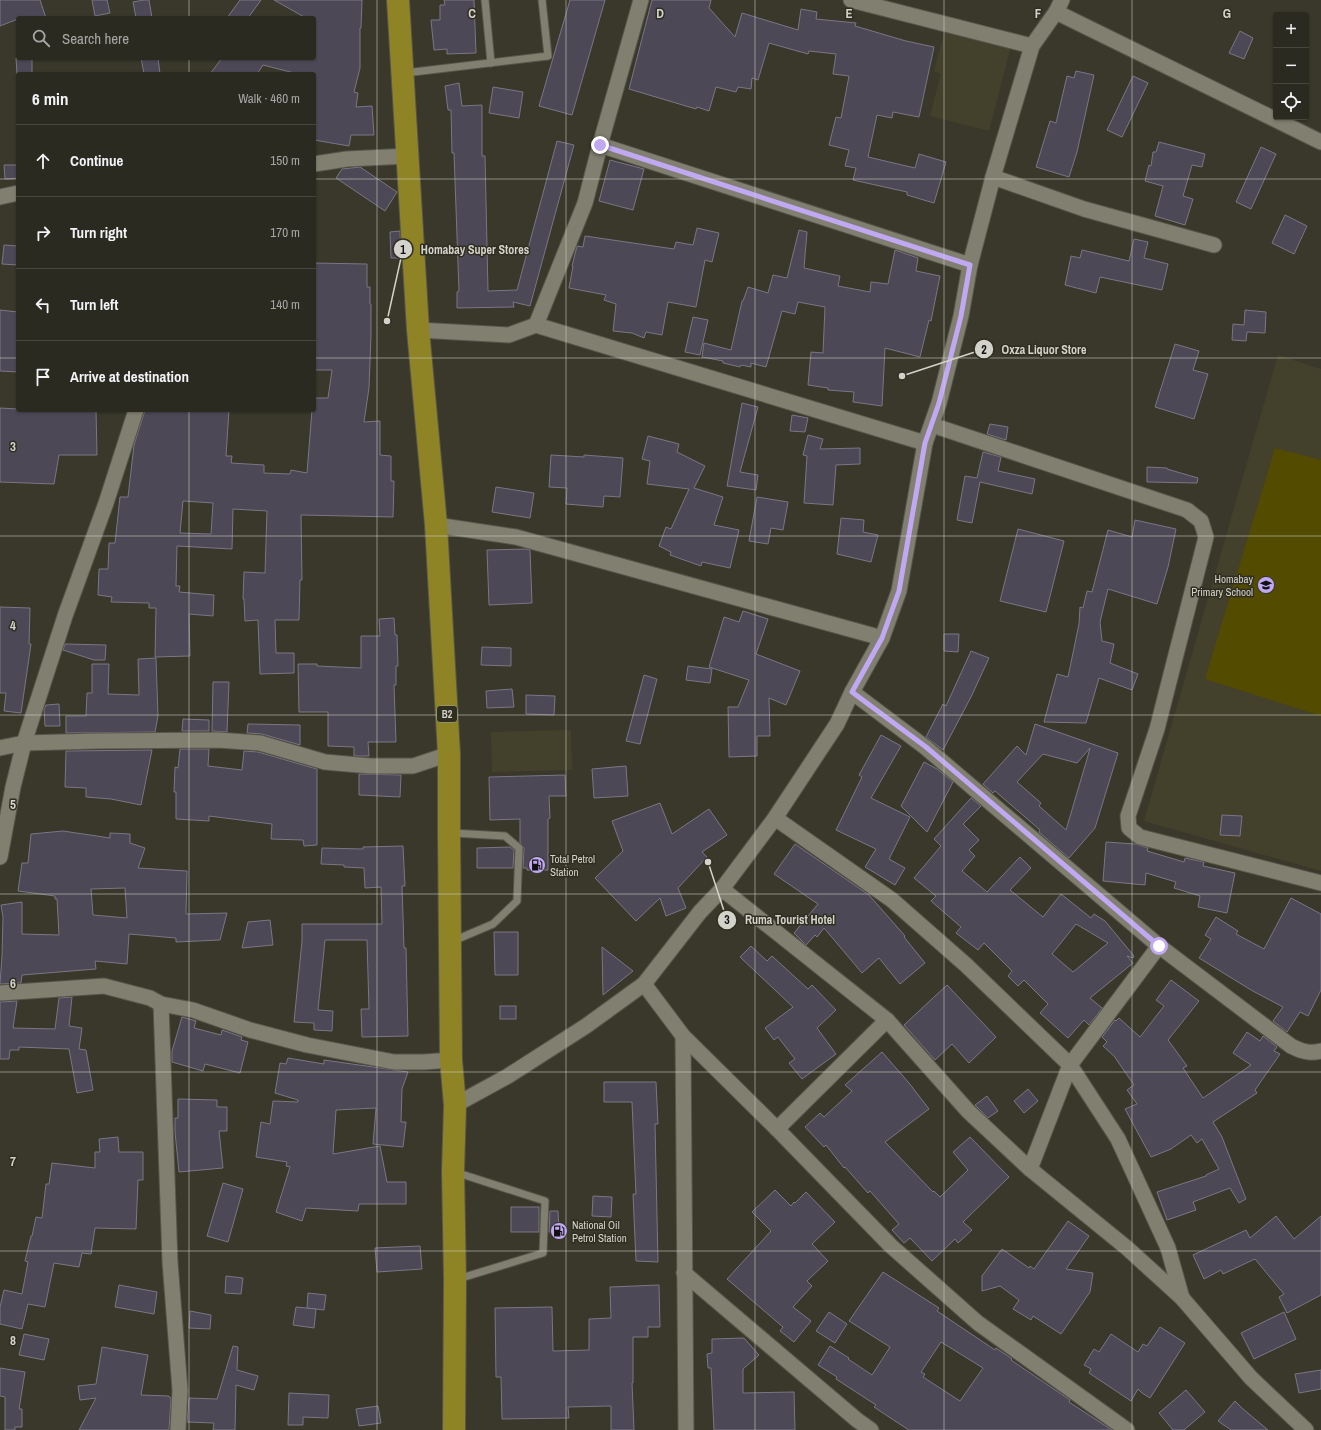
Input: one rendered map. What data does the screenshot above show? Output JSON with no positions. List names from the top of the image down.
{
  "streets": {
    "highway": ["B2"]
  },
  "places": {
    "other": ["Homabay Super Stores", "Oxza Liquor Store", "Ruma Tourist Hotel"],
    "school or university": ["Homabay Primary School"],
    "fuel station": ["Total Petrol Station", "National Oil Petrol Station"]
  },
  "page": {
    "map_buttons": ["+", "−"],
    "search": "Search here",
    "heading": ["6 min", "Walk · 460 m"],
    "list": [
      ["Continue", "150 m"],
      ["Turn right", "170 m"],
      ["Turn left", "140 m"],
      "Arrive at destination"
    ]
  },
  "grid": {
    "columns": [
      "C",
      "D",
      "E",
      "F",
      "G"
    ],
    "rows": [
      "3",
      "4",
      "5",
      "6",
      "7",
      "8"
    ]
  }
}
